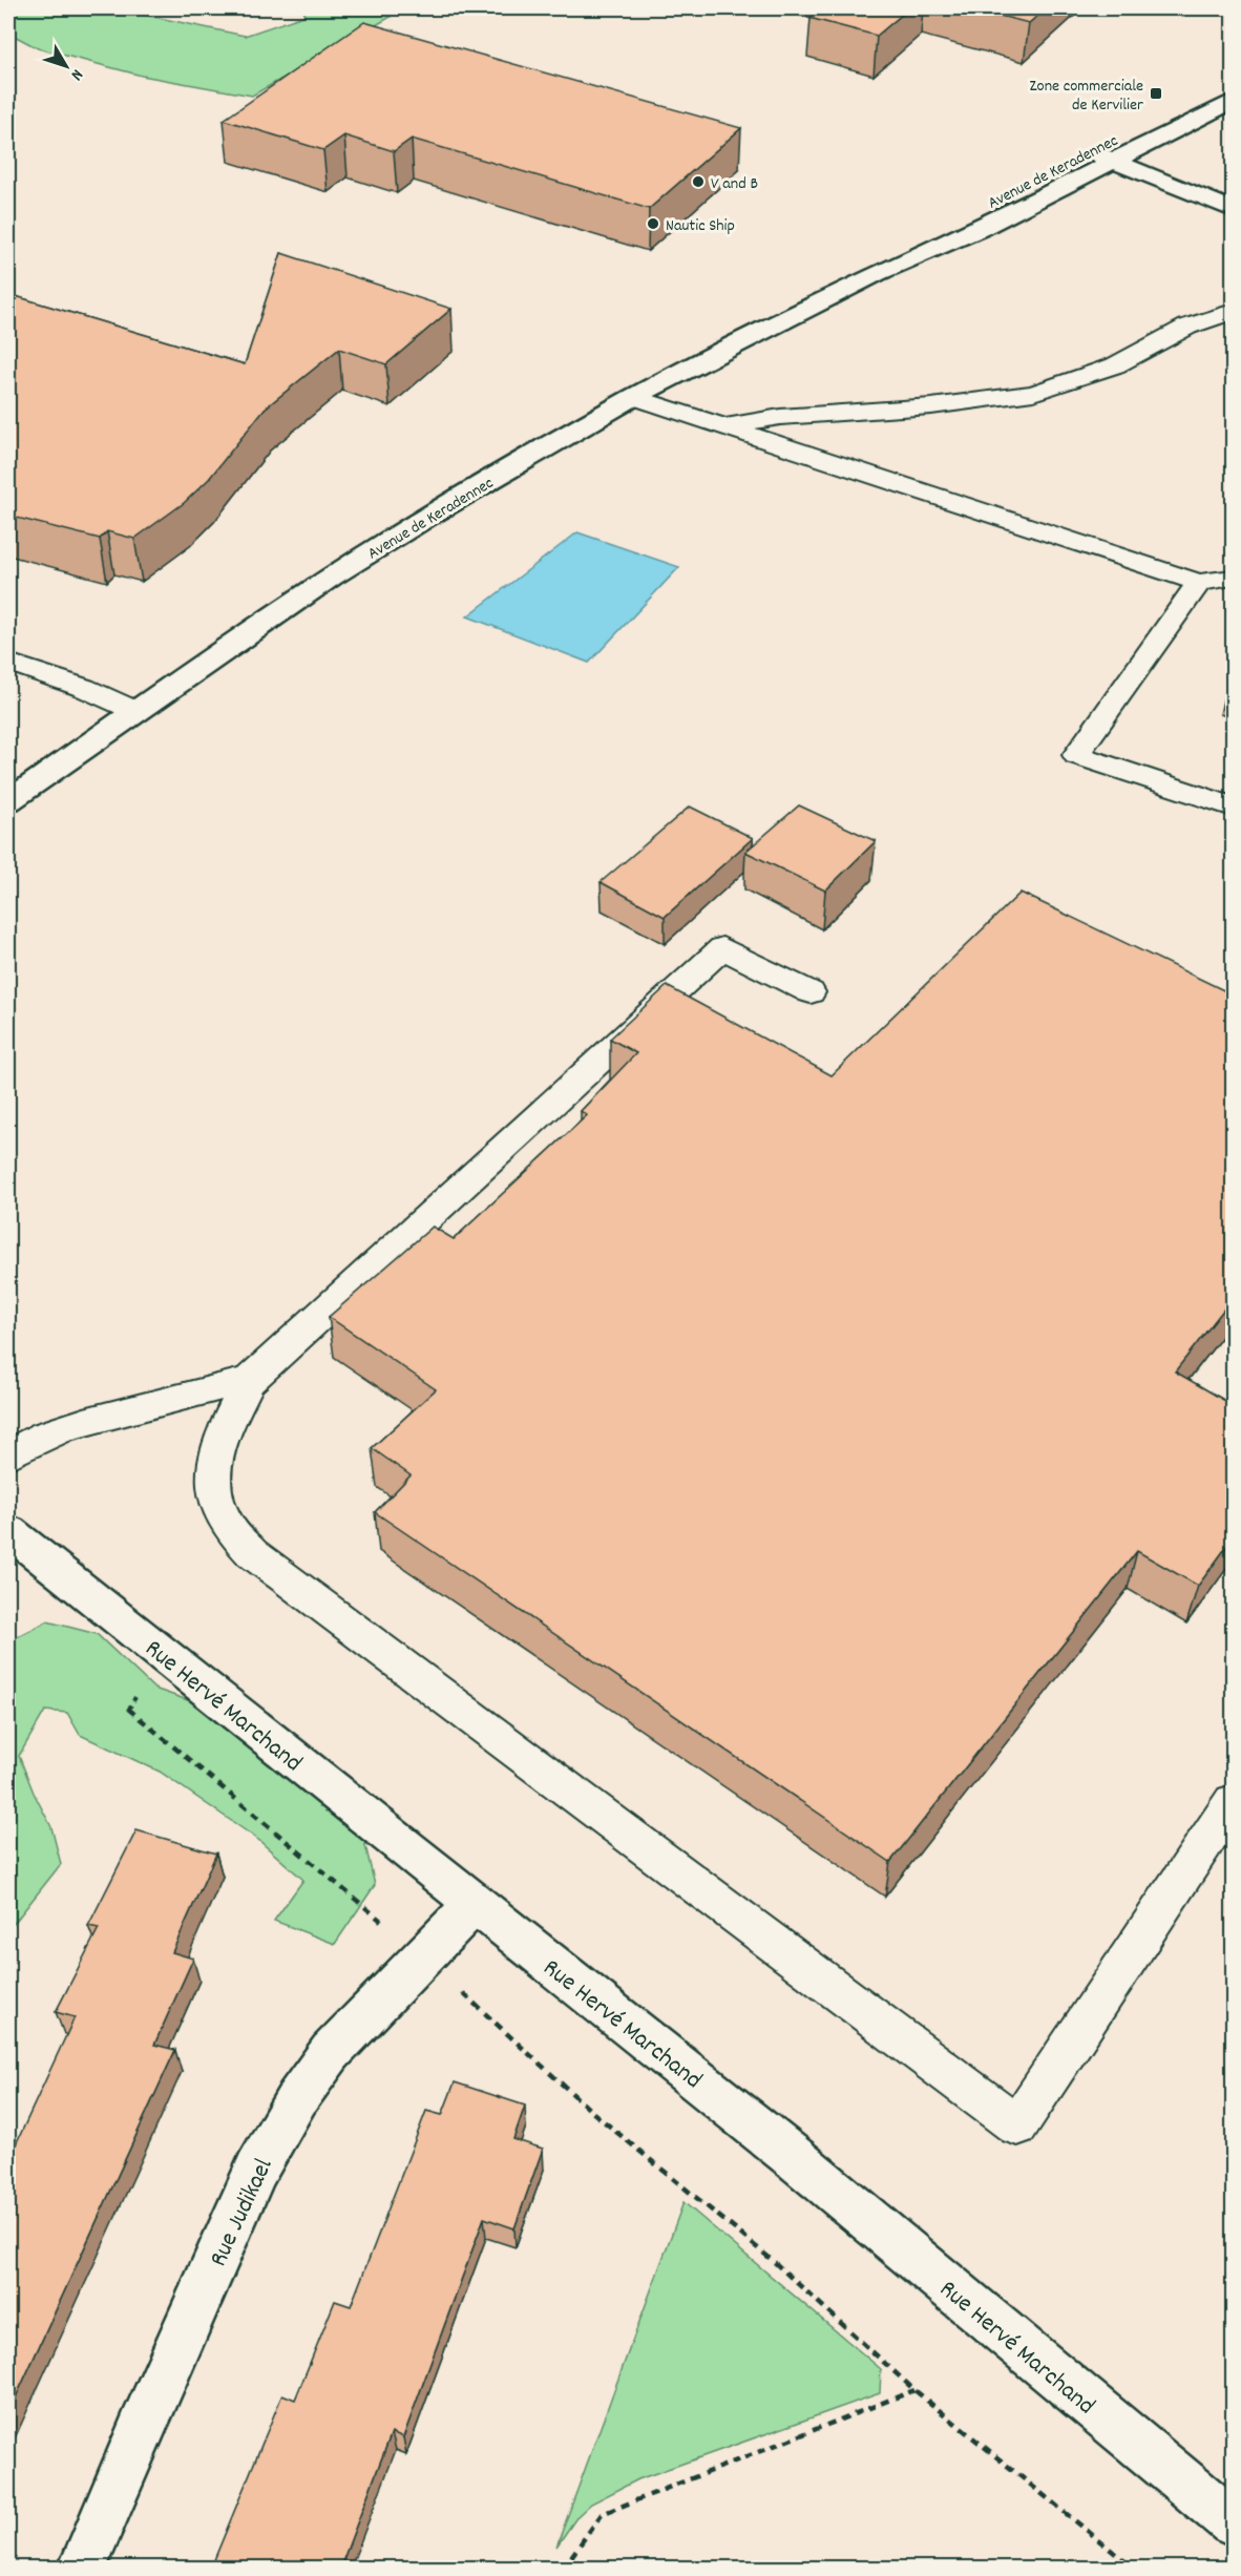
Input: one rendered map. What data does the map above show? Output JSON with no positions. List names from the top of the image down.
{
  "streets": {
    "street": ["Avenue de Keradennec", "Rue Hervé Marchand", "Rue Judikael"]
  },
  "crossings": [
    ["Rue Hervé Marchand", "Rue Judikael"]
  ],
  "places": {
    "transit": ["Zone commerciale de Kervilier"],
    "other": ["V and B", "Nautic Ship"]
  },
  "north": "bottom right"
}
